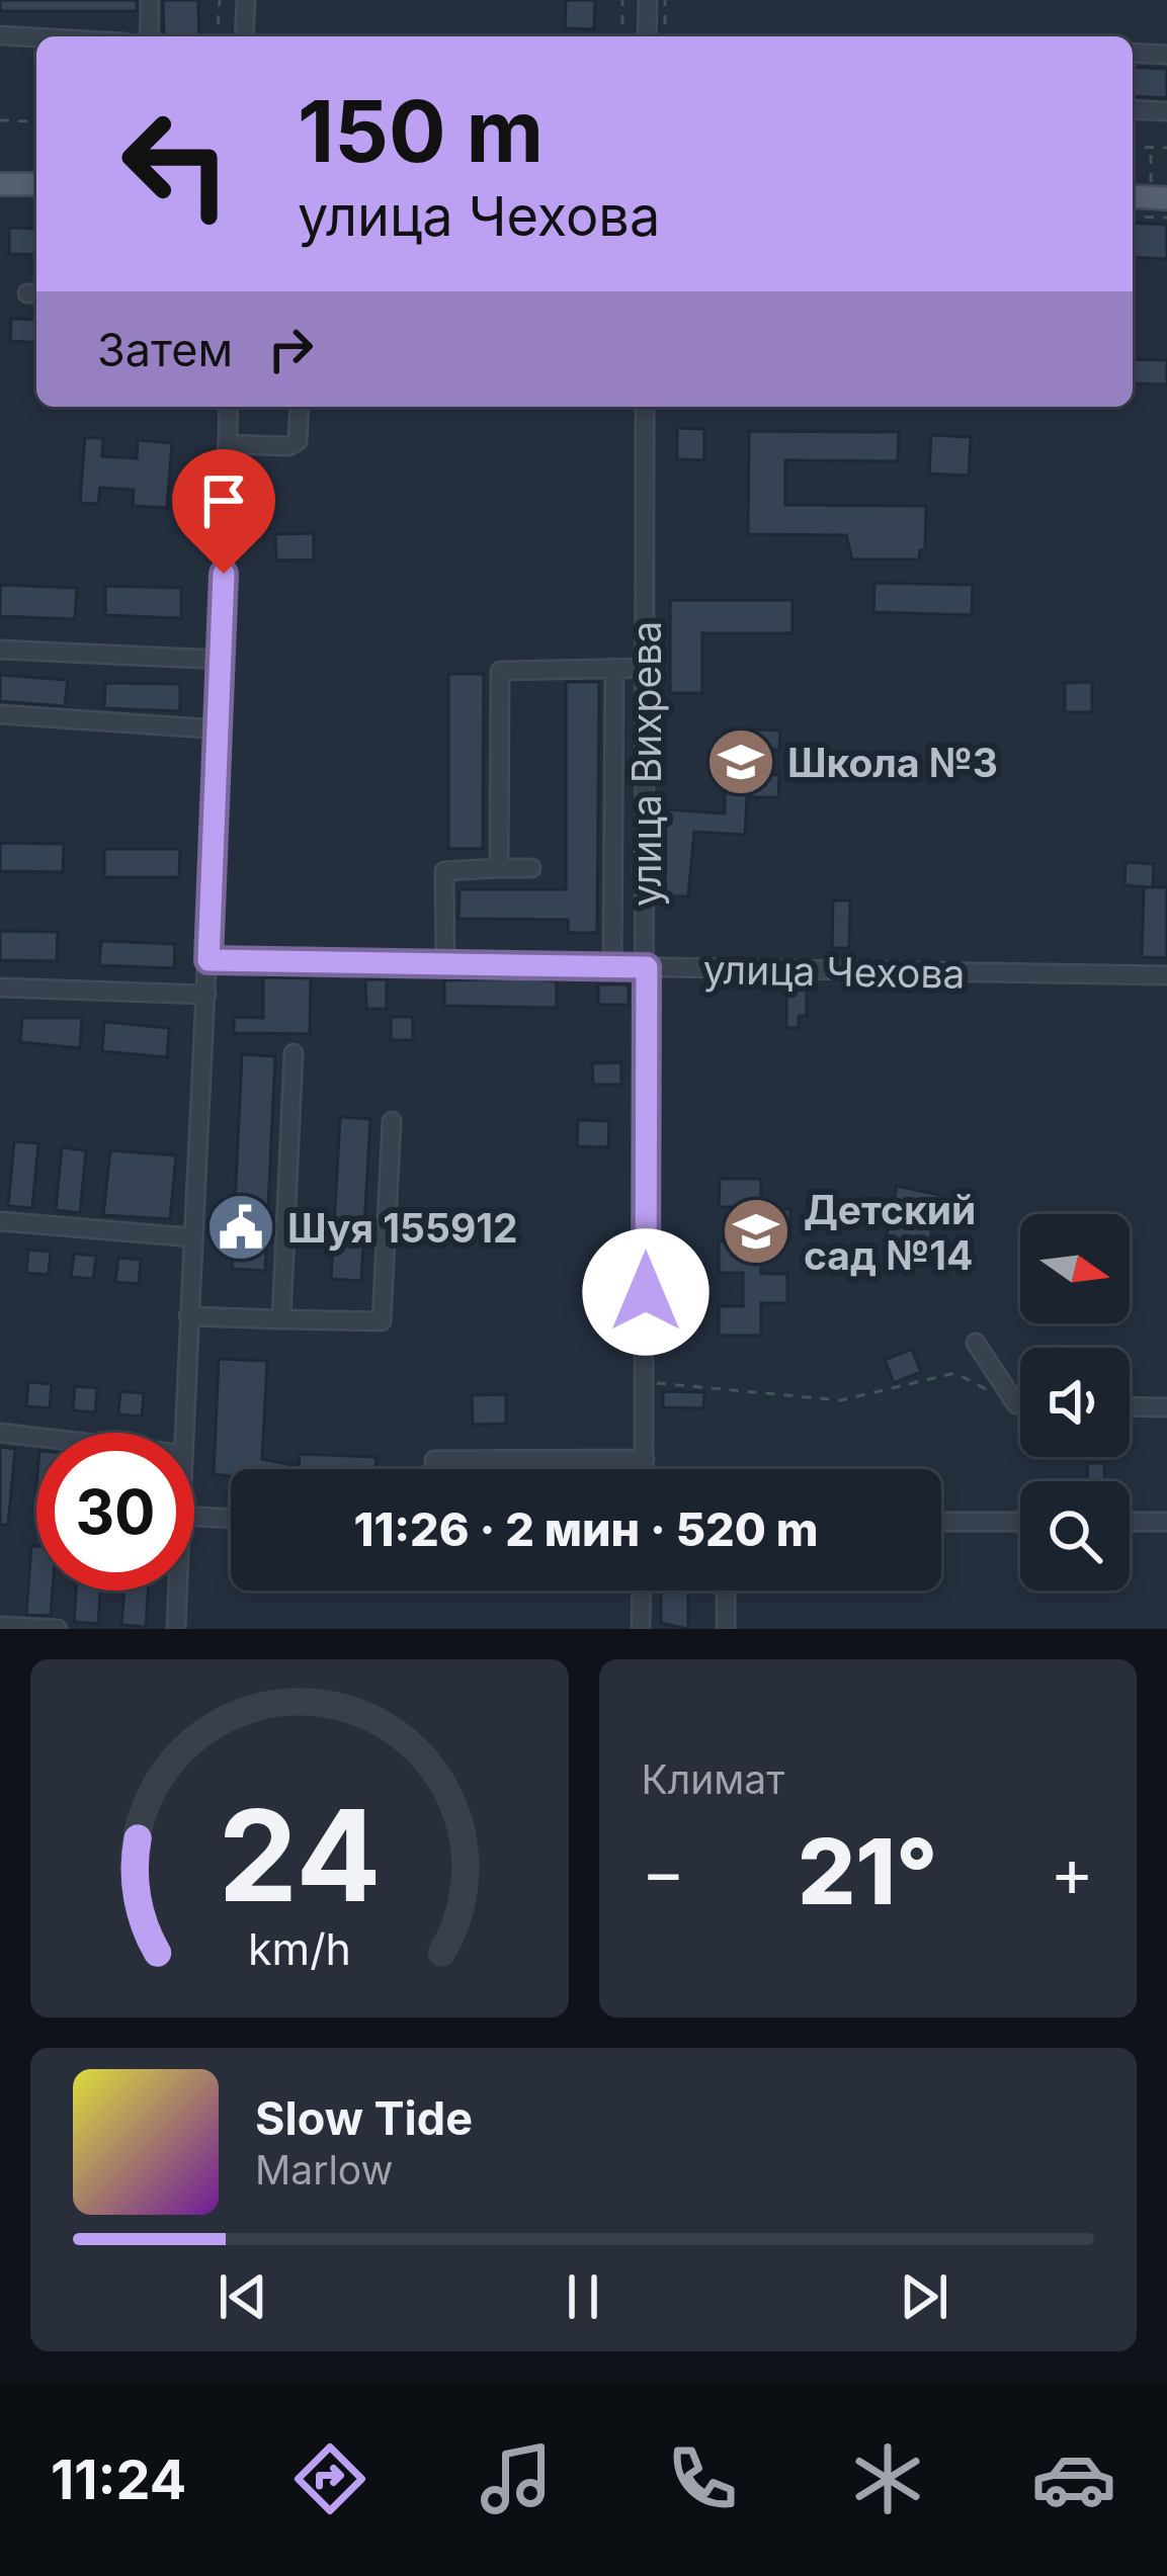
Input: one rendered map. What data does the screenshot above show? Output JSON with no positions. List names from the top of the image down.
{
  "streets": {
    "street": ["улица Вихрева", "улица Чехова"]
  },
  "crossings": [
    ["улица Вихрева", "улица Чехова"]
  ],
  "places": {
    "school or university": ["Школа №3", "Детский сад №14"],
    "public building": ["Шуя 155912"]
  },
  "north": "right",
  "page": {
    "turn": ["150 m", "улица Чехова"],
    "then": "Затем",
    "limit": "30",
    "trip": "11:26 · 2 мин · 520 m",
    "tile": "Климат",
    "heat": ["−", "21°", "+"],
    "song": ["Slow Tide", "Marlow"],
    "tabs": "11:24",
    "gauge": ["24", "km/h"]
  }
}
